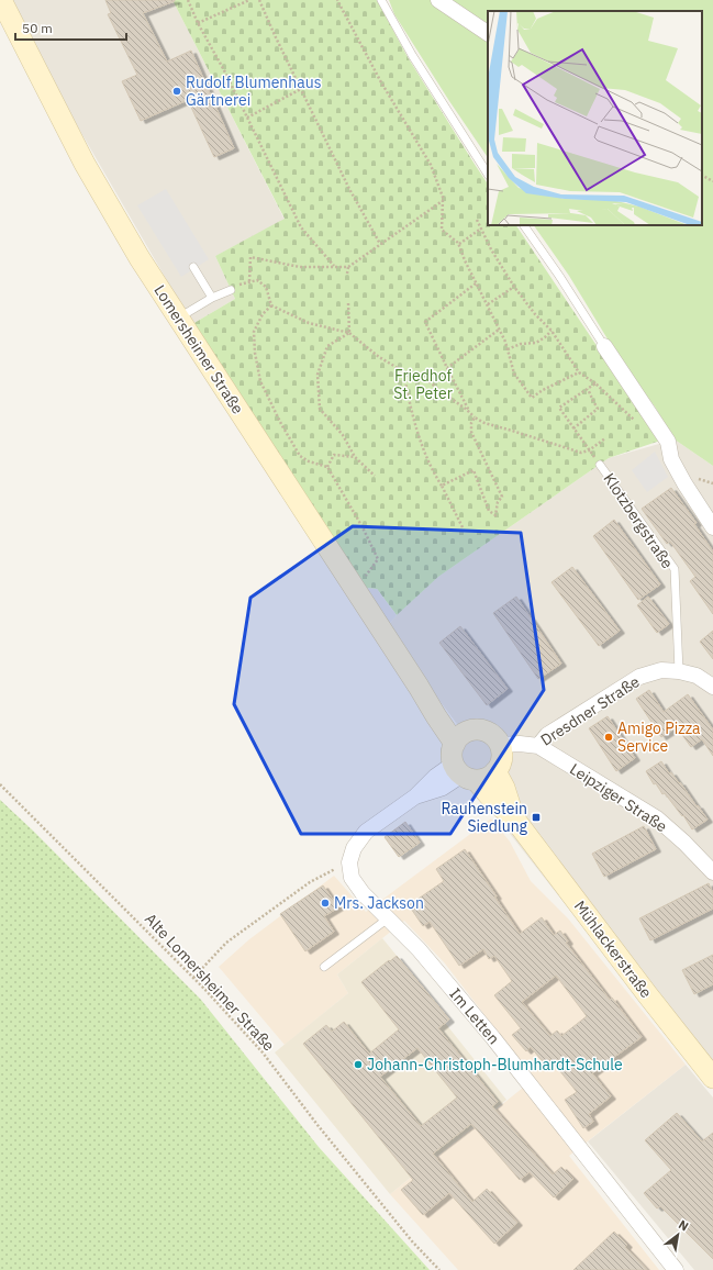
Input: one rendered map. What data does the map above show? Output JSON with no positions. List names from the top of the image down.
{
  "streets": {
    "street": [
      "Lomersheimer Straße",
      "Dresdner Straße",
      "Leipziger Straße",
      "Mühlackerstraße",
      "Im Letten"
    ],
    "lane": ["Klotzbergstraße"],
    "path": ["Alte Lomersheimer Straße"]
  },
  "crossings": [
    ["Lomersheimer Straße", "Dresdner Straße"],
    ["Lomersheimer Straße", "Mühlackerstraße"],
    ["Klotzbergstraße", "Dresdner Straße"],
    ["Dresdner Straße", "Leipziger Straße"],
    ["Dresdner Straße", "Mühlackerstraße"]
  ],
  "parks": ["Friedhof St. Peter"],
  "places": {
    "other": [
      "Rudolf Blumenhaus Gärtnerei",
      "Amigo Pizza Service",
      "Mrs. Jackson",
      "Johann-Christoph-Blumhardt-Schule"
    ],
    "transit": ["Rauhenstein Siedlung"]
  },
  "scale_bar": "50 m",
  "north": "top right"
}
